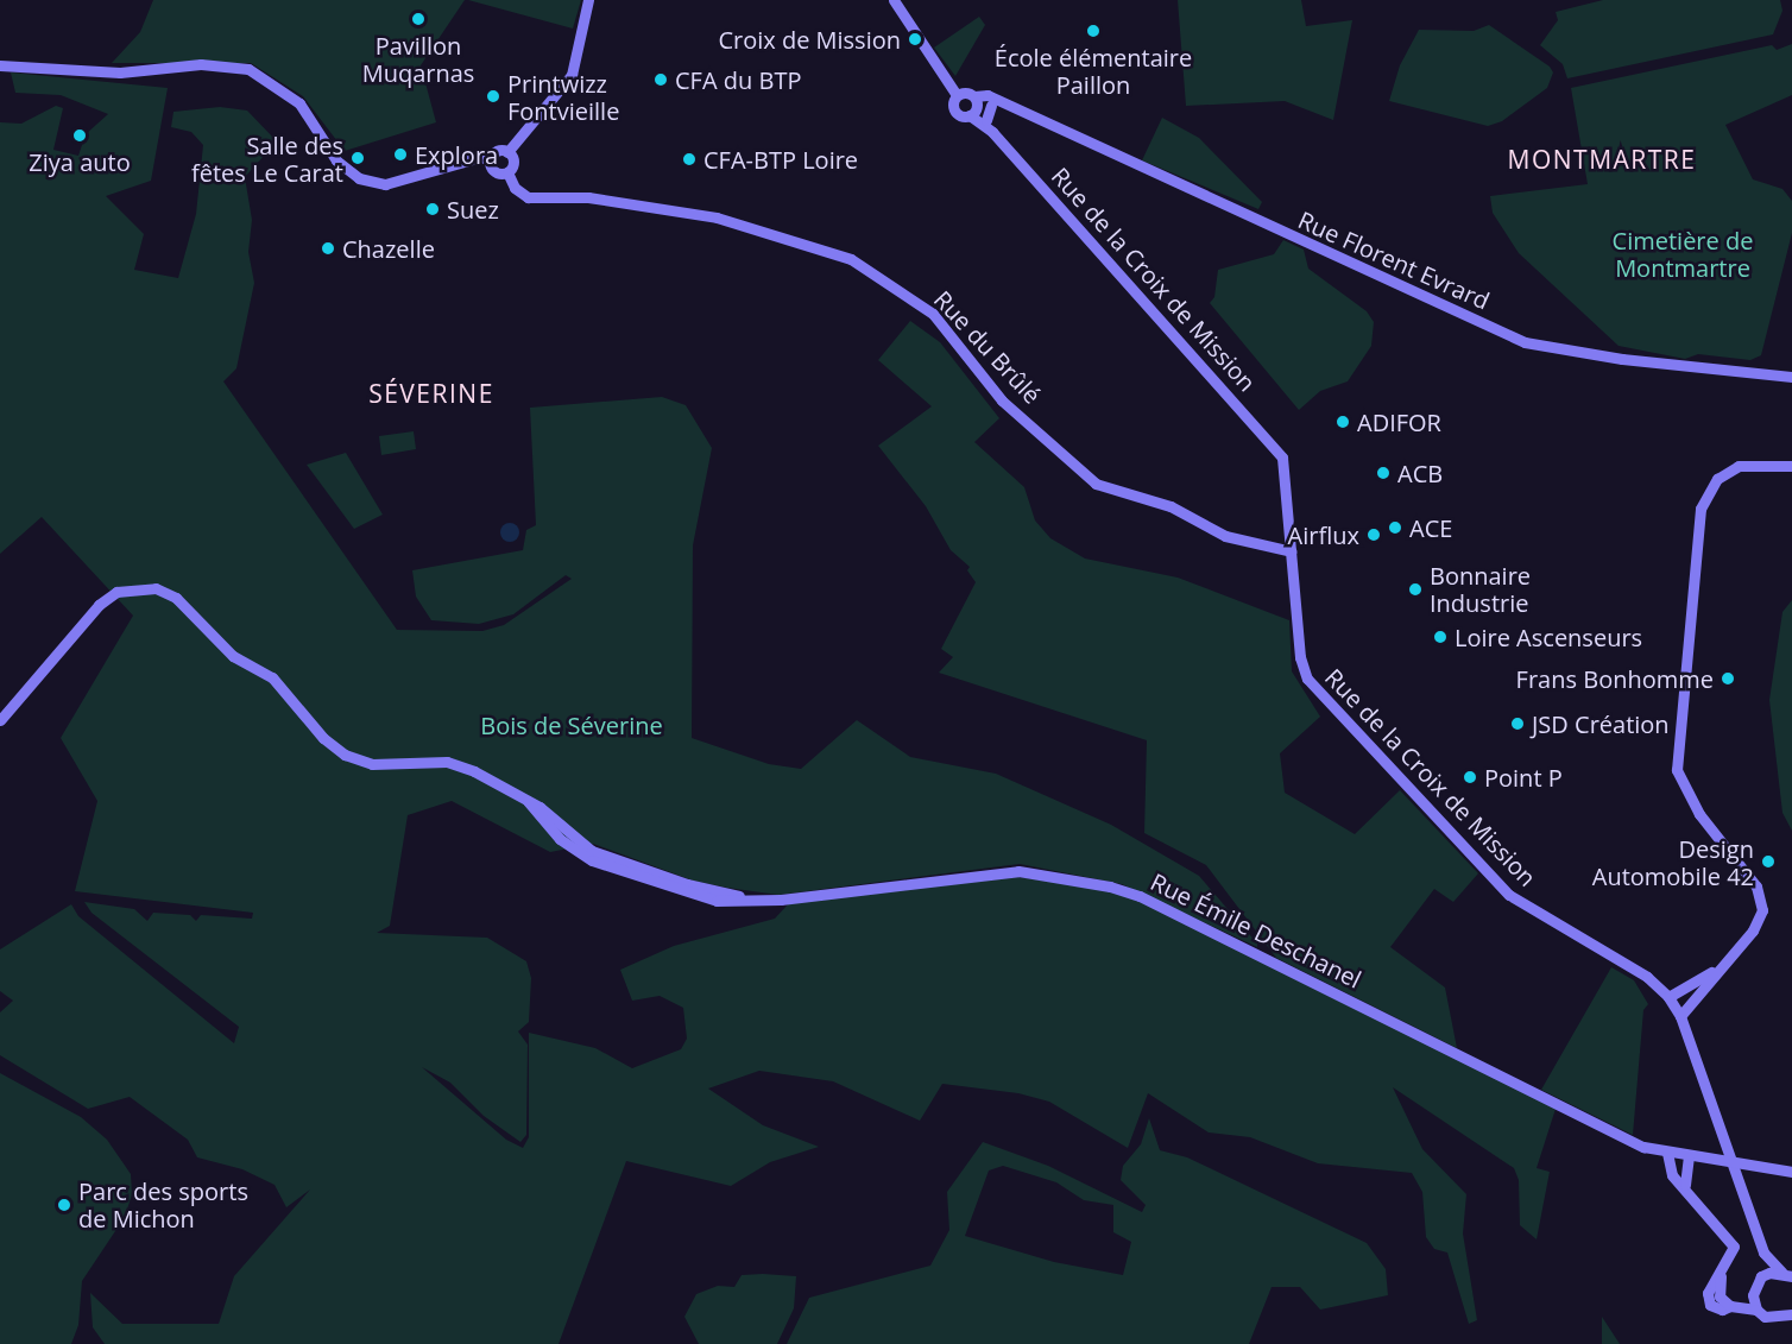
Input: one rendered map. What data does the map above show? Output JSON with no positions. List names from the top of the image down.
{
  "streets": {
    "main road": [
      "Rue Florent Evrard",
      "Rue de la Croix de Mission",
      "Rue du Brûlé",
      "Rue Émile Deschanel"
    ]
  },
  "crossings": [
    ["Rue Florent Evrard", "Rue de la Croix de Mission"],
    ["Rue de la Croix de Mission", "Rue du Brûlé"]
  ],
  "districts": ["MONTMARTRE", "SÉVERINE"],
  "parks": ["Cimetière de Montmartre", "Bois de Séverine"],
  "places": [
    "Pavillon Muqarnas",
    "École élémentaire Paillon",
    "Croix de Mission",
    "CFA du BTP",
    "Printwizz Fontvieille",
    "Ziya auto",
    "Explora",
    "Salle des fêtes Le Carat",
    "CFA-BTP Loire",
    "Suez",
    "Chazelle",
    "ADIFOR",
    "ACB",
    "ACE",
    "Airflux",
    "Bonnaire Industrie",
    "Loire Ascenseurs",
    "Frans Bonhomme",
    "JSD Création",
    "Point P",
    "Design Automobile 42",
    "Parc des sports de Michon"
  ]
}
